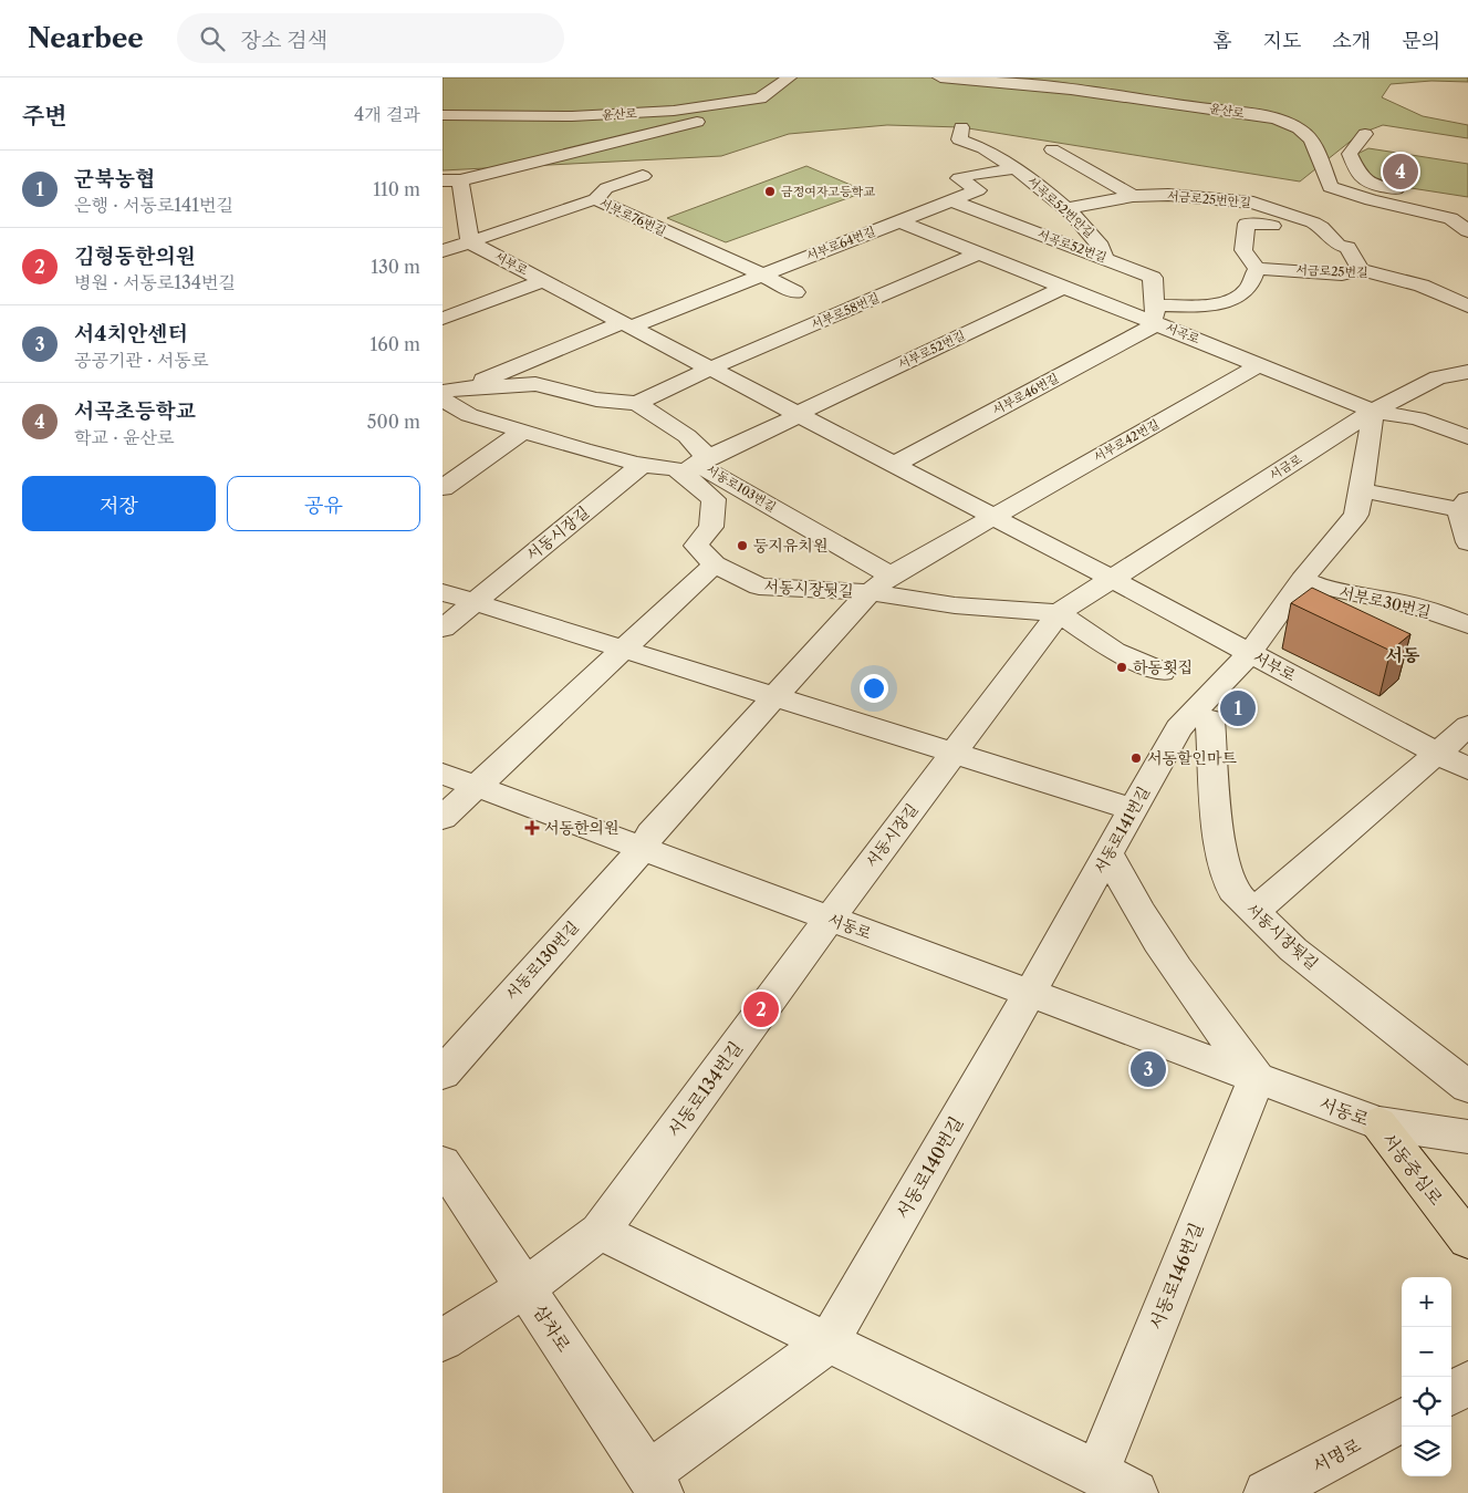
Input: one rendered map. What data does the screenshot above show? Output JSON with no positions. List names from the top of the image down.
{
  "streets": {
    "main road": ["서동중심로"],
    "street": [
      "윤산로",
      "서금로25번안길",
      "서곡로52번안길",
      "서부로76번길",
      "서부로64번길",
      "서곡로52번길",
      "서부로",
      "서금로25번길",
      "서부로58번길",
      "서곡로",
      "서부로52번길",
      "서부로46번길",
      "서부로42번길",
      "서금로",
      "서동로103번길",
      "서동시장길",
      "서동시장뒷길",
      "서부로30번길",
      "서동로141번길",
      "서동로",
      "서동로130번길",
      "서동로134번길",
      "서동로140번길",
      "서동로146번길",
      "삼차로",
      "서명로"
    ]
  },
  "crossings": [
    ["서금로25번안길", "서곡로52번안길"],
    ["서금로25번안길", "서금로25번길"],
    ["서곡로52번안길", "서부로64번길"],
    ["서곡로52번안길", "서곡로52번길"],
    ["서부로76번길", "서부로64번길"],
    ["서부로76번길", "서부로"],
    ["서부로64번길", "서곡로52번길"],
    ["서부로64번길", "서부로"],
    ["서부로64번길", "서곡로"],
    ["서곡로52번길", "서곡로"],
    ["서곡로52번길", "서부로46번길"],
    ["서부로", "서부로58번길"],
    ["서부로", "서부로52번길"],
    ["서부로", "서부로46번길"],
    ["서부로", "서부로42번길"],
    ["서부로", "서금로"],
    ["서부로", "서동로141번길"],
    ["서부로58번길", "서곡로"],
    ["서곡로", "서부로52번길"],
    ["서곡로", "서부로46번길"],
    ["서곡로", "서부로42번길"],
    ["서곡로", "서금로"],
    ["서동로103번길", "서동시장뒷길"],
    ["서동시장길", "서동시장뒷길"],
    ["서동시장길", "서동로"],
    ["서동시장길", "서동로134번길"],
    ["서동로141번길", "서동로"],
    ["서동로141번길", "서동로140번길"],
    ["서동로", "서동로130번길"],
    ["서동로", "서동로134번길"],
    ["서동로", "서동로140번길"],
    ["서동로", "서동중심로"],
    ["서동로", "서동로146번길"],
    ["서동로134번길", "삼차로"],
    ["서동로140번길", "삼차로"]
  ],
  "districts": ["서동"],
  "places": {
    "other": [
      "금정여자고등학교",
      "둥지유치원",
      "하동횟집",
      "서동할인마트"
    ],
    "health": ["서동한의원"]
  },
  "page": {
    "header": "Nearbee",
    "search": "장소 검색",
    "nav": [
      "홈",
      "지도",
      "소개",
      "문의"
    ],
    "heading": ["주변", "4개 결과"],
    "list": [
      {
        "mark": "1",
        "name": "군북농협",
        "note": "은행 · 서동로141번길",
        "value": "110 m"
      },
      {
        "mark": "2",
        "name": "김형동한의원",
        "note": "병원 · 서동로134번길",
        "value": "130 m"
      },
      {
        "mark": "3",
        "name": "서4치안센터",
        "note": "공공기관 · 서동로",
        "value": "160 m"
      },
      {
        "mark": "4",
        "name": "서곡초등학교",
        "note": "학교 · 윤산로",
        "value": "500 m"
      }
    ],
    "pins": [
      "4",
      "1",
      "2",
      "3"
    ],
    "buttons": ["저장", "공유"],
    "map_buttons": ["+", "−"]
  }
}
